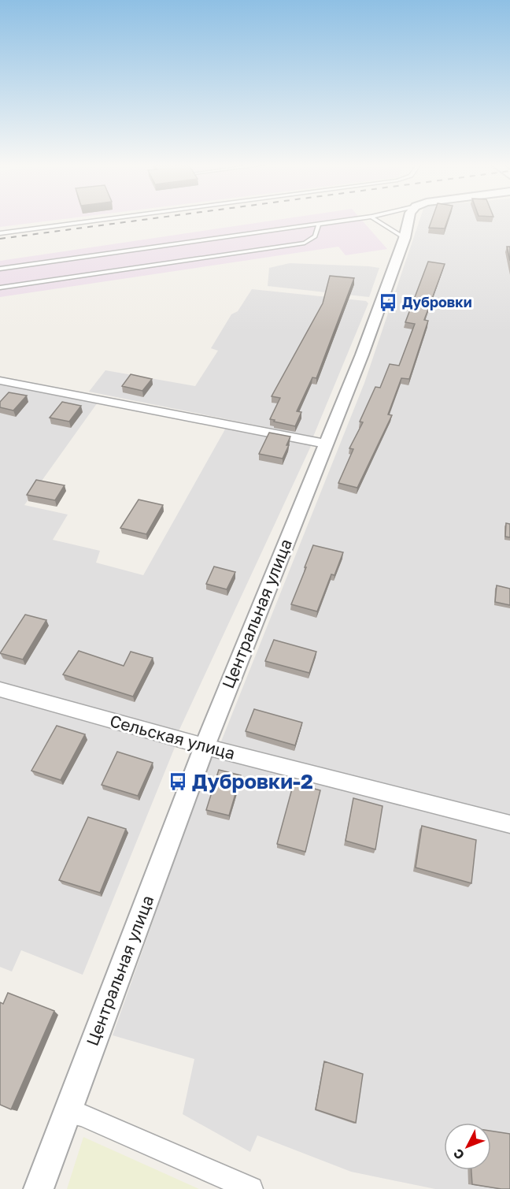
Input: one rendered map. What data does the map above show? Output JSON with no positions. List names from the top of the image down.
{
  "streets": {
    "street": ["Центральная улица", "Сельская улица"]
  },
  "crossings": [
    ["Центральная улица", "Сельская улица"]
  ],
  "places": {
    "bus stop": ["Дубровки", "Дубровки-2"]
  },
  "north": "bottom left"
}
